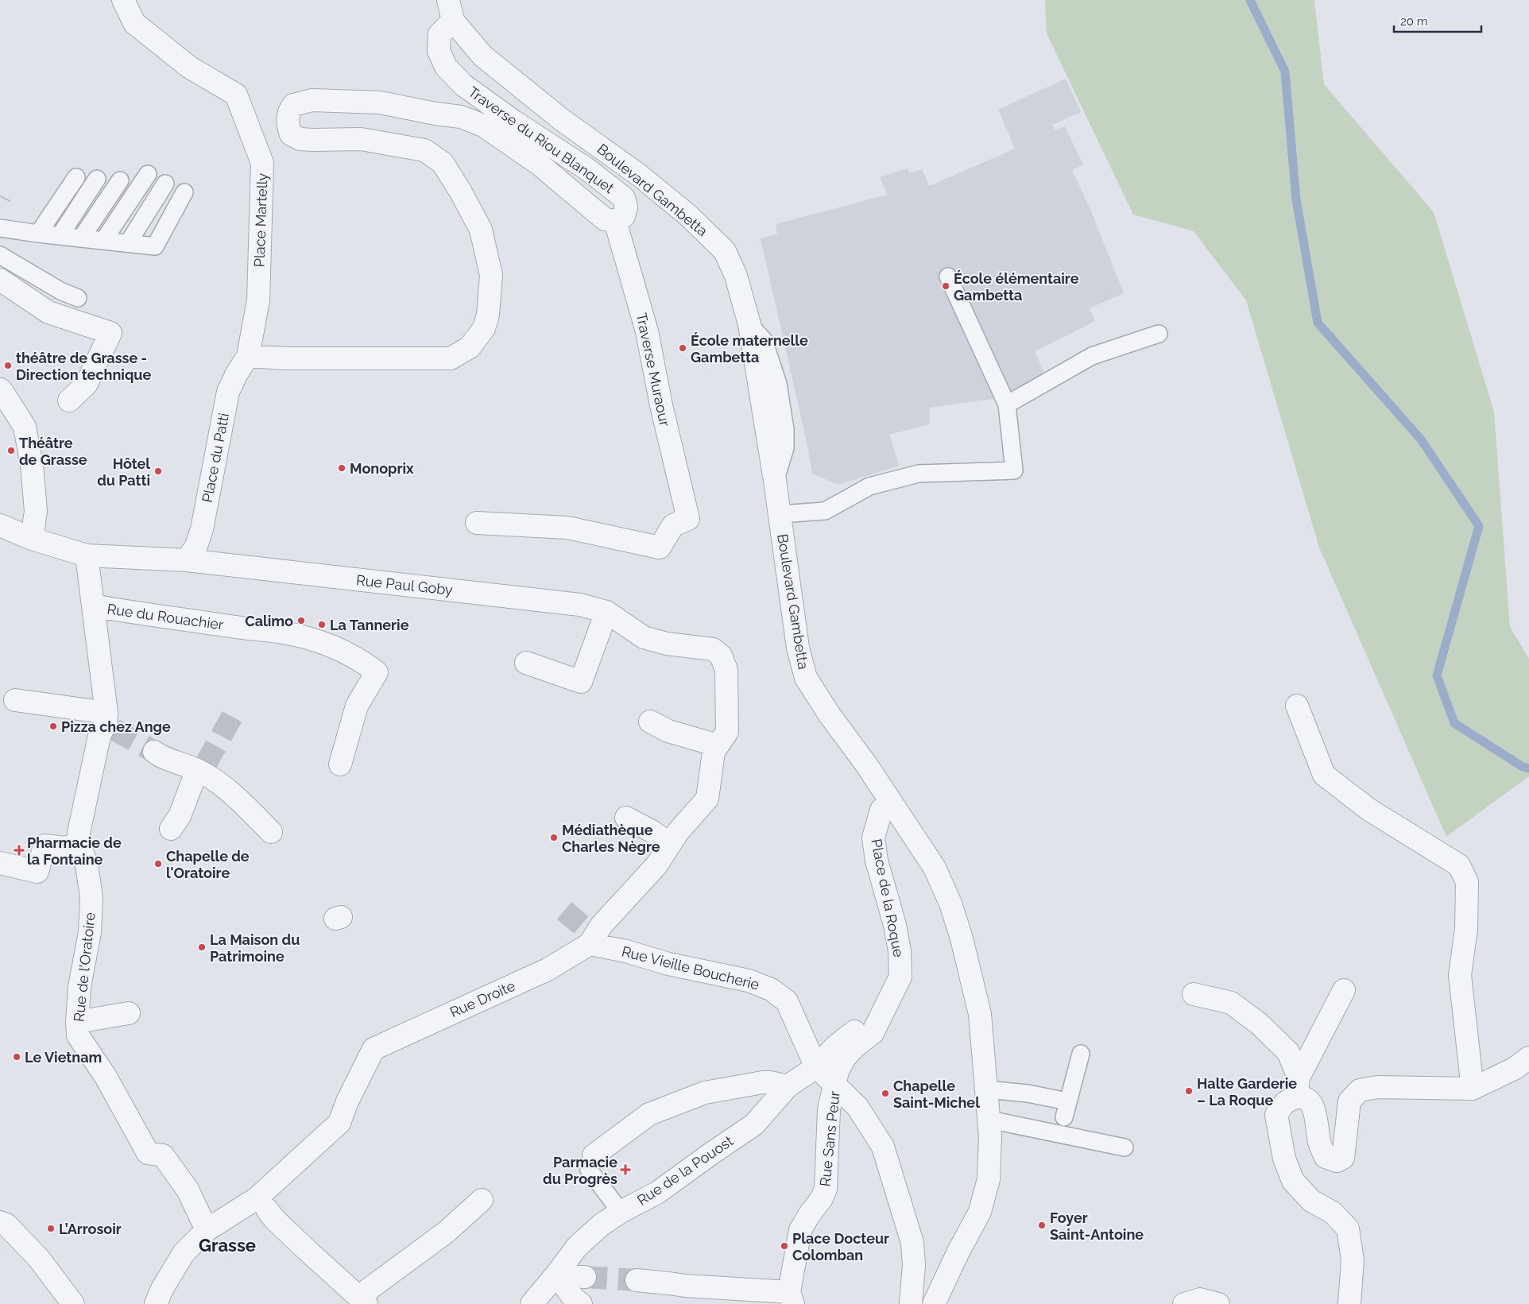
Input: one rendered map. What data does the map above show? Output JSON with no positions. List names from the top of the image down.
{
  "streets": {
    "street": [
      "Traverse du Riou Blanquet",
      "Boulevard Gambetta",
      "Place Martelly",
      "Traverse Muraour",
      "Place du Patti",
      "Rue Paul Goby",
      "Rue du Rouachier",
      "Place de la Roque",
      "Rue de l'Oratoire",
      "Rue Vieille Boucherie",
      "Rue Droite",
      "Rue Sans Peur",
      "Rue de la Pouost"
    ]
  },
  "crossings": [
    ["Traverse du Riou Blanquet", "Boulevard Gambetta"],
    ["Traverse du Riou Blanquet", "Place Martelly"],
    ["Traverse du Riou Blanquet", "Traverse Muraour"],
    ["Traverse du Riou Blanquet", "Place du Patti"],
    ["Boulevard Gambetta", "Place de la Roque"],
    ["Place Martelly", "Place du Patti"],
    ["Place du Patti", "Rue Paul Goby"],
    ["Rue Paul Goby", "Rue Droite"],
    ["Place de la Roque", "Rue Sans Peur"],
    ["Rue de l'Oratoire", "Rue Droite"],
    ["Rue Vieille Boucherie", "Rue Droite"],
    ["Rue Vieille Boucherie", "Rue de la Pouost"],
    ["Rue Sans Peur", "Rue de la Pouost"]
  ],
  "districts": ["Grasse"],
  "places": {
    "other": [
      "École élémentaire Gambetta",
      "École maternelle Gambetta",
      "théâtre de Grasse - Direction technique",
      "Théâtre de Grasse",
      "Monoprix",
      "Hôtel du Patti",
      "Calimo",
      "La Tannerie",
      "Pizza chez Ange",
      "Médiathèque Charles Nègre",
      "Chapelle de l'Oratoire",
      "La Maison du Patrimoine",
      "Le Vietnam",
      "Halte Garderie – La Roque",
      "Chapelle Saint-Michel",
      "Foyer Saint-Antoine",
      "L’Arrosoir",
      "Place Docteur Colomban"
    ],
    "health": ["Pharmacie de la Fontaine", "Parmacie du Progrès"]
  },
  "scale_bar": "20 m"
}
